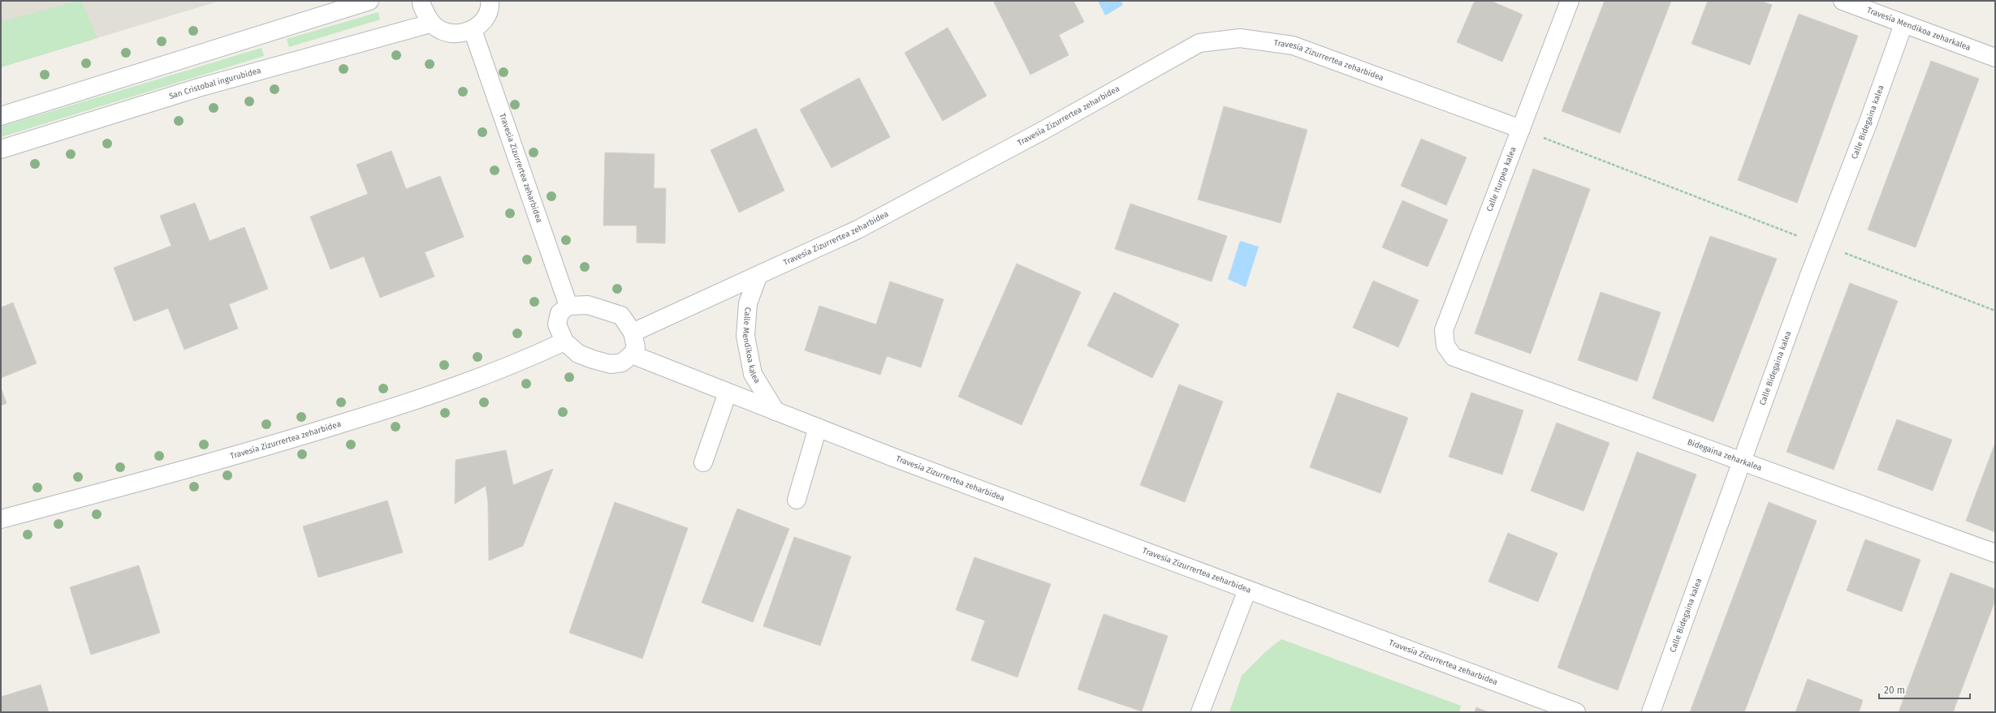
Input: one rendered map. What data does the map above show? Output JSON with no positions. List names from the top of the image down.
{
  "streets": {
    "street": [
      "Travesía Mendikoa zeharkalea",
      "Travesía Zizurrertea zeharbidea",
      "San Cristobal ingurubidea",
      "Calle Bidegaina kalea",
      "Calle Iturpea kalea",
      "Calle Mendikoa kalea",
      "Bidegaina zeharkalea"
    ]
  },
  "crossings": [
    ["Travesía Mendikoa zeharkalea", "Calle Bidegaina kalea"],
    ["Travesía Zizurrertea zeharbidea", "Calle Iturpea kalea"],
    ["Travesía Zizurrertea zeharbidea", "Calle Mendikoa kalea"],
    ["Calle Bidegaina kalea", "Bidegaina zeharkalea"],
    ["Calle Iturpea kalea", "Bidegaina zeharkalea"]
  ],
  "scale_bar": "20 m"
}
